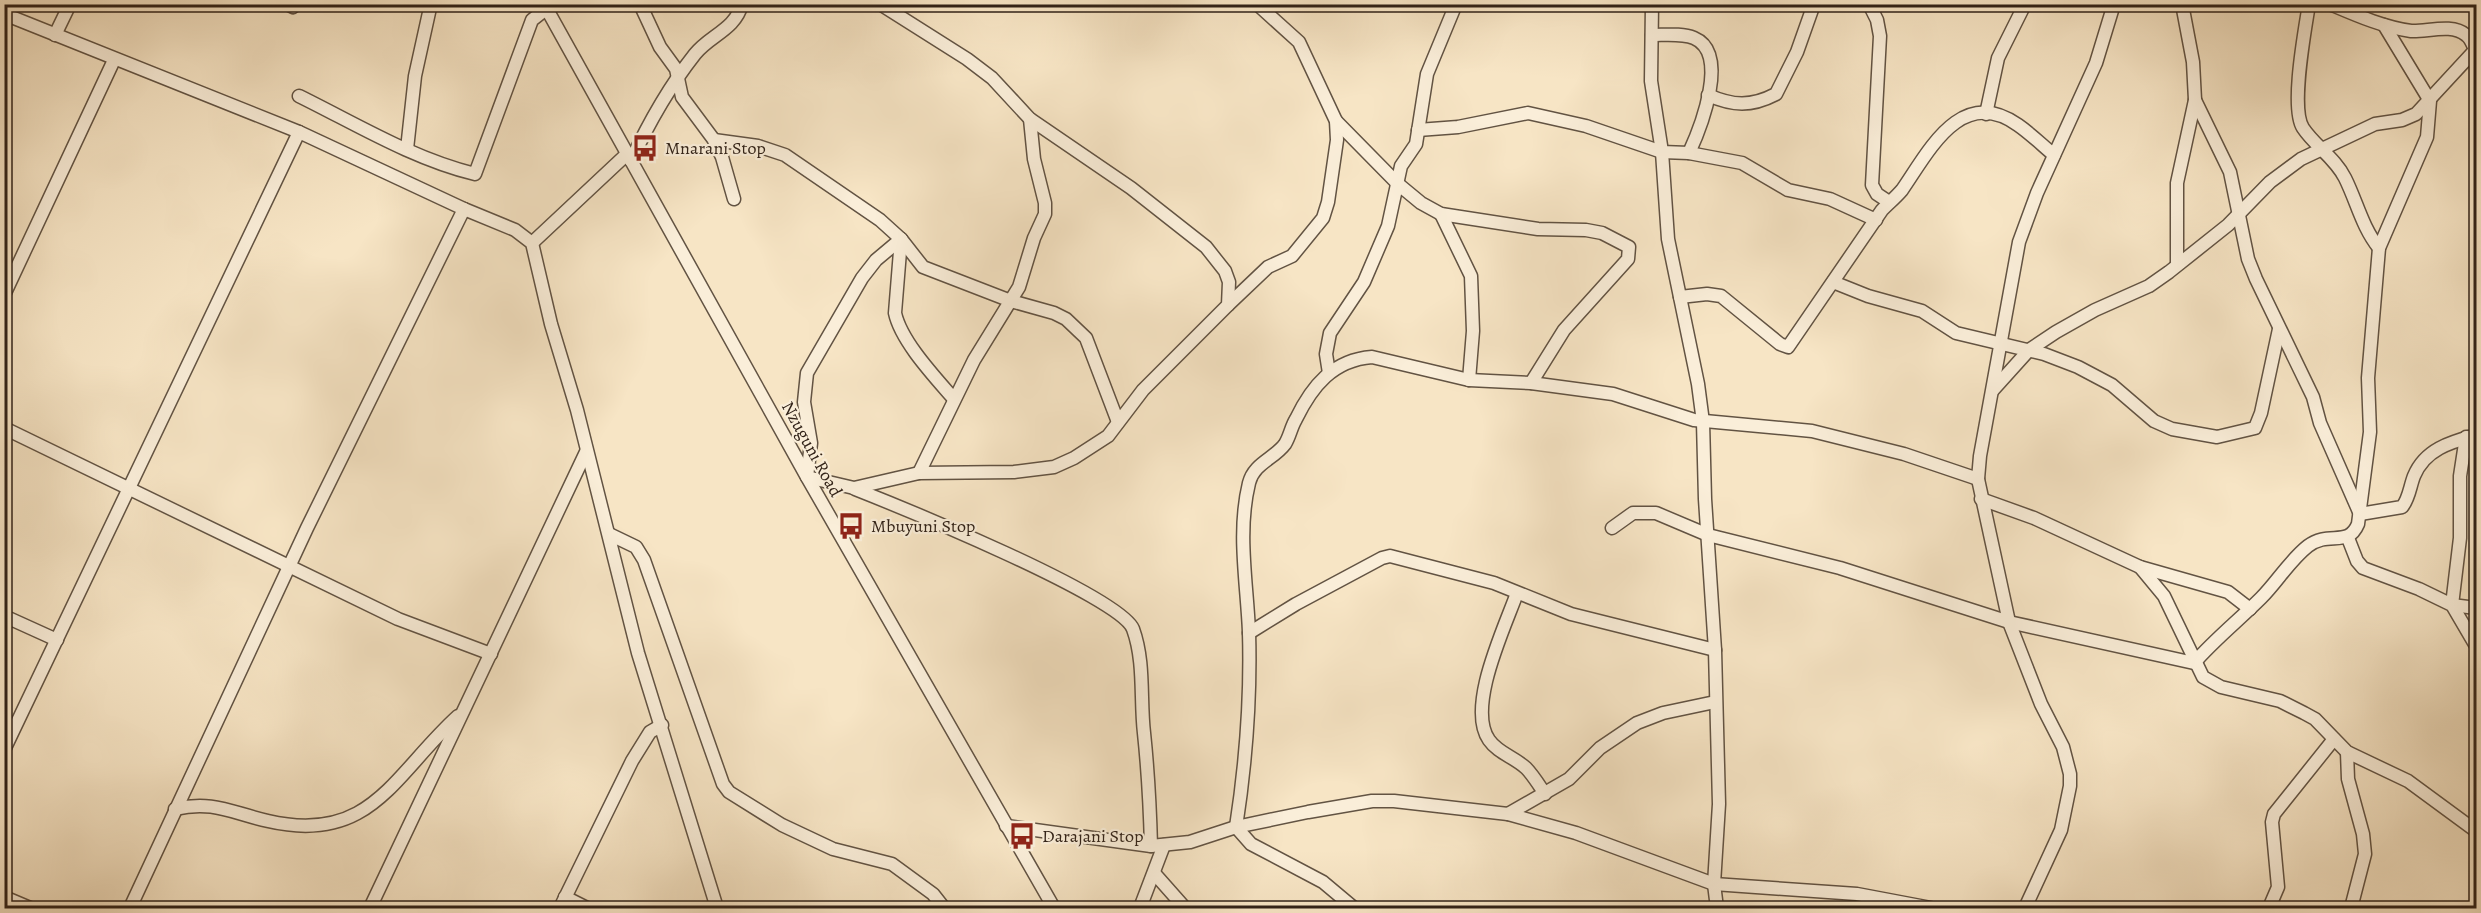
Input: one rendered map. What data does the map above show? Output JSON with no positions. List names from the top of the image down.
{
  "streets": {
    "street": ["Nzuguni Road"]
  },
  "places": {
    "bus stop": ["Mnarani Stop", "Mbuyuni Stop", "Darajani Stop"]
  }
}
